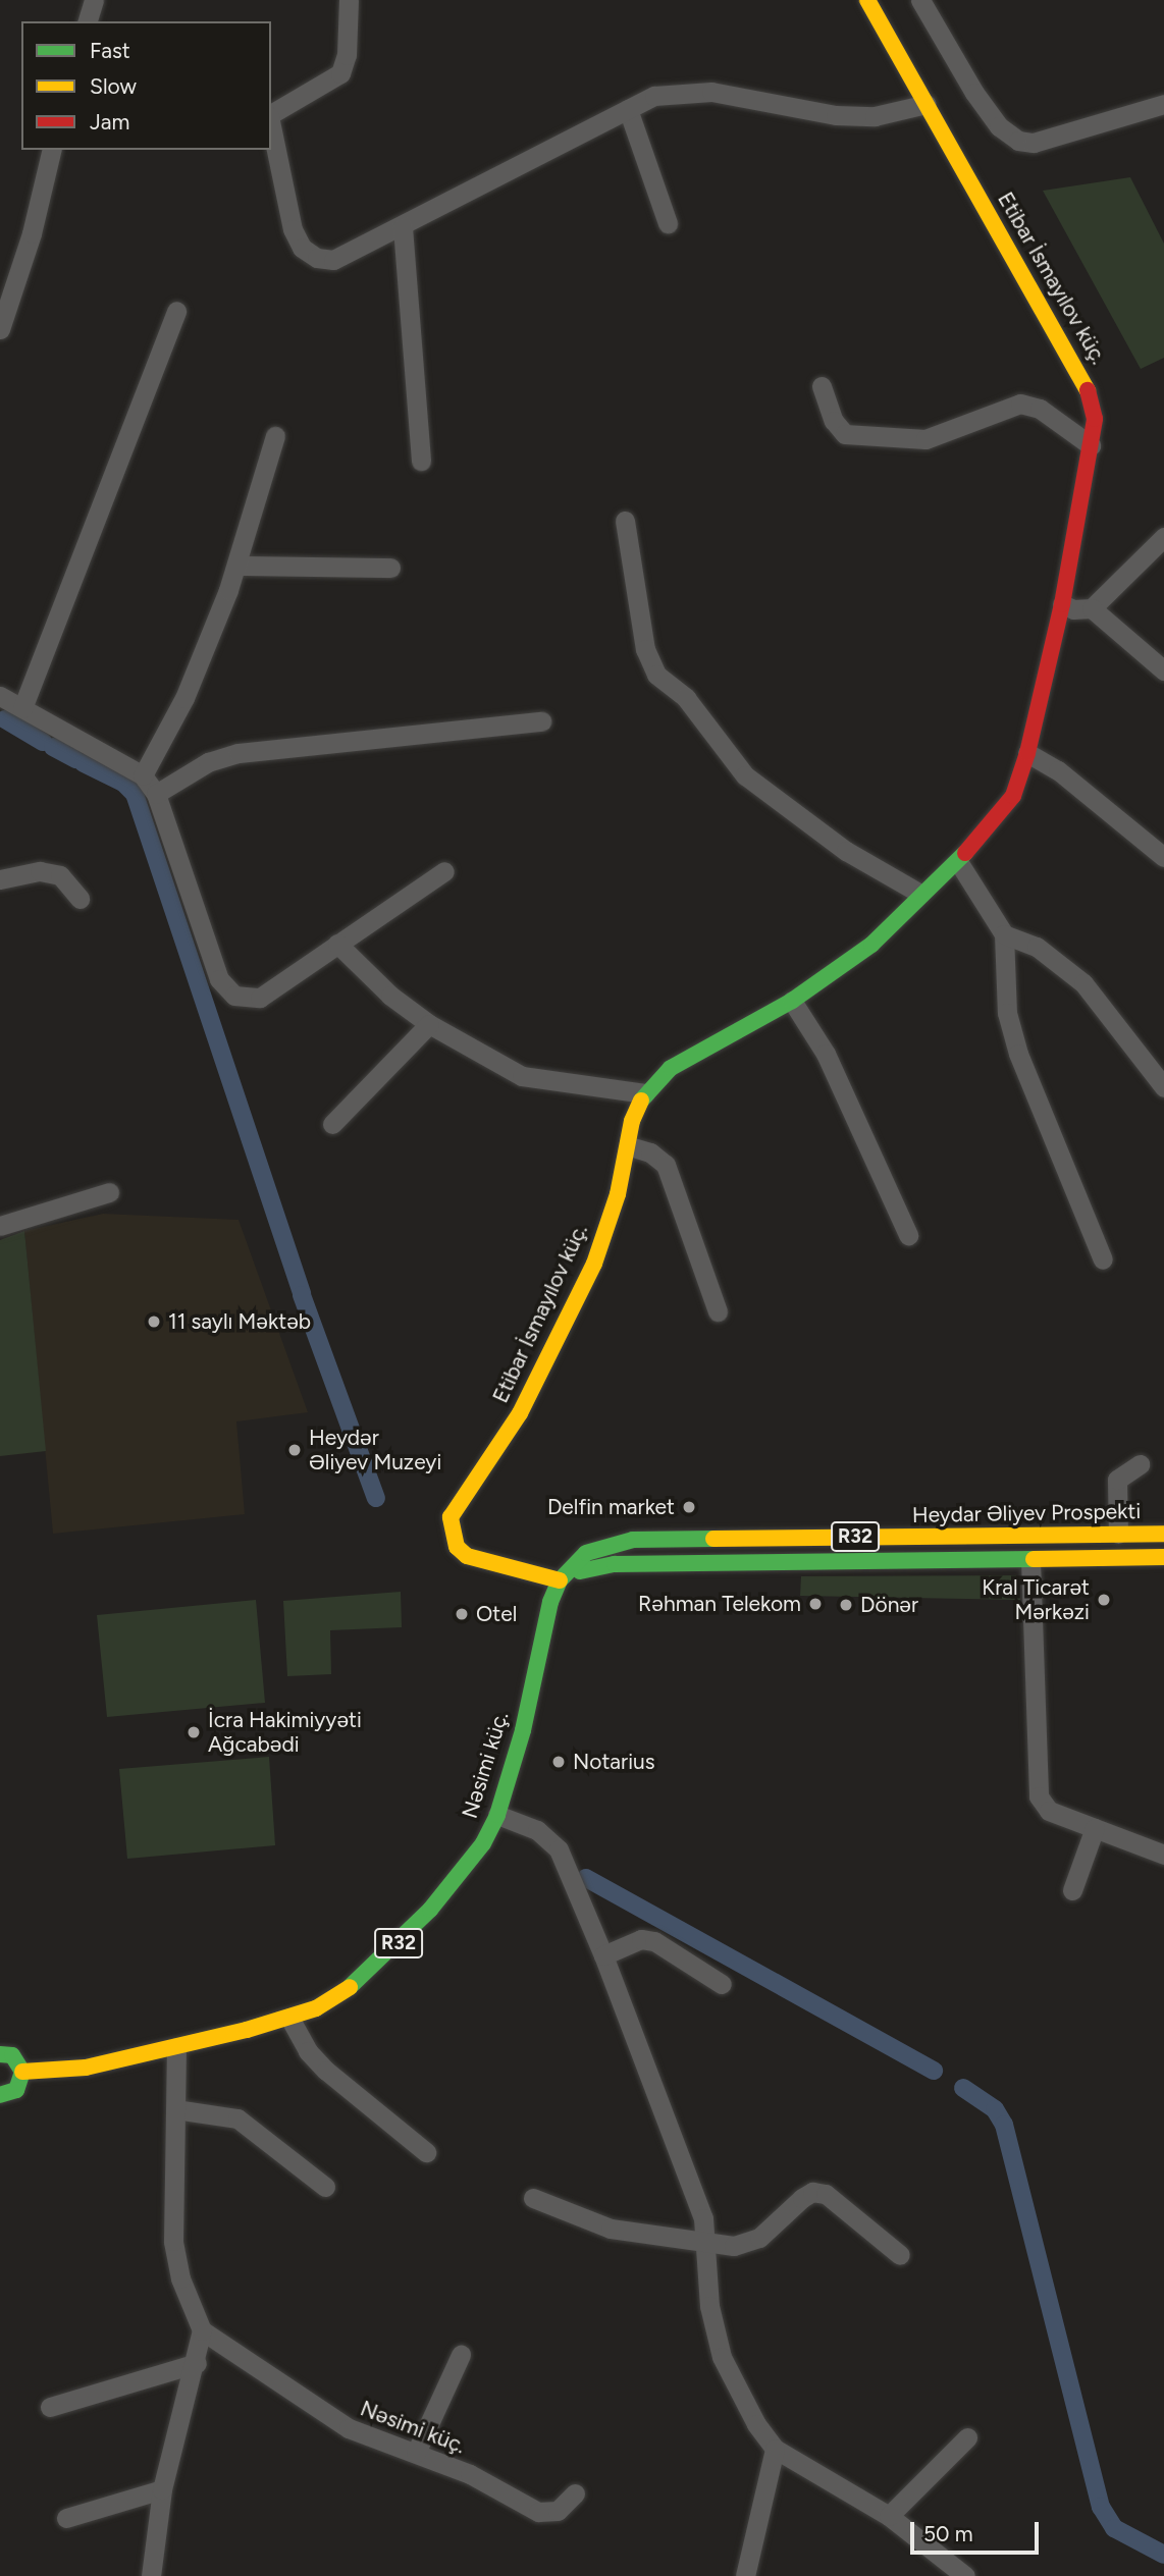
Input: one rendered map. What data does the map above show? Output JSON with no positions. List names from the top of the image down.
{
  "streets": {
    "main road": [
      "Etibar İsmayılov küç.",
      "Heydar Əliyev Prospekti",
      "R32",
      "Nəsimi küç."
    ]
  },
  "crossings": [
    ["Etibar İsmayılov küç.", "Heydar Əliyev Prospekti"],
    ["Etibar İsmayılov küç.", "R32"],
    ["Etibar İsmayılov küç.", "Nəsimi küç."],
    ["Heydar Əliyev Prospekti", "R32"],
    ["Heydar Əliyev Prospekti", "Nəsimi küç."],
    ["R32", "Nəsimi küç."]
  ],
  "places": [
    "11 saylı Məktəb",
    "Heydər Əliyev Muzeyi",
    "Delfin market",
    "Kral Ticarət Mərkəzi",
    "Rəhman Telekom",
    "Dönər",
    "Otel",
    "İcra Hakimiyyəti Ağcabədi",
    "Notarius"
  ],
  "legend": ["Fast", "Slow", "Jam"],
  "scale_bar": "50 m"
}
